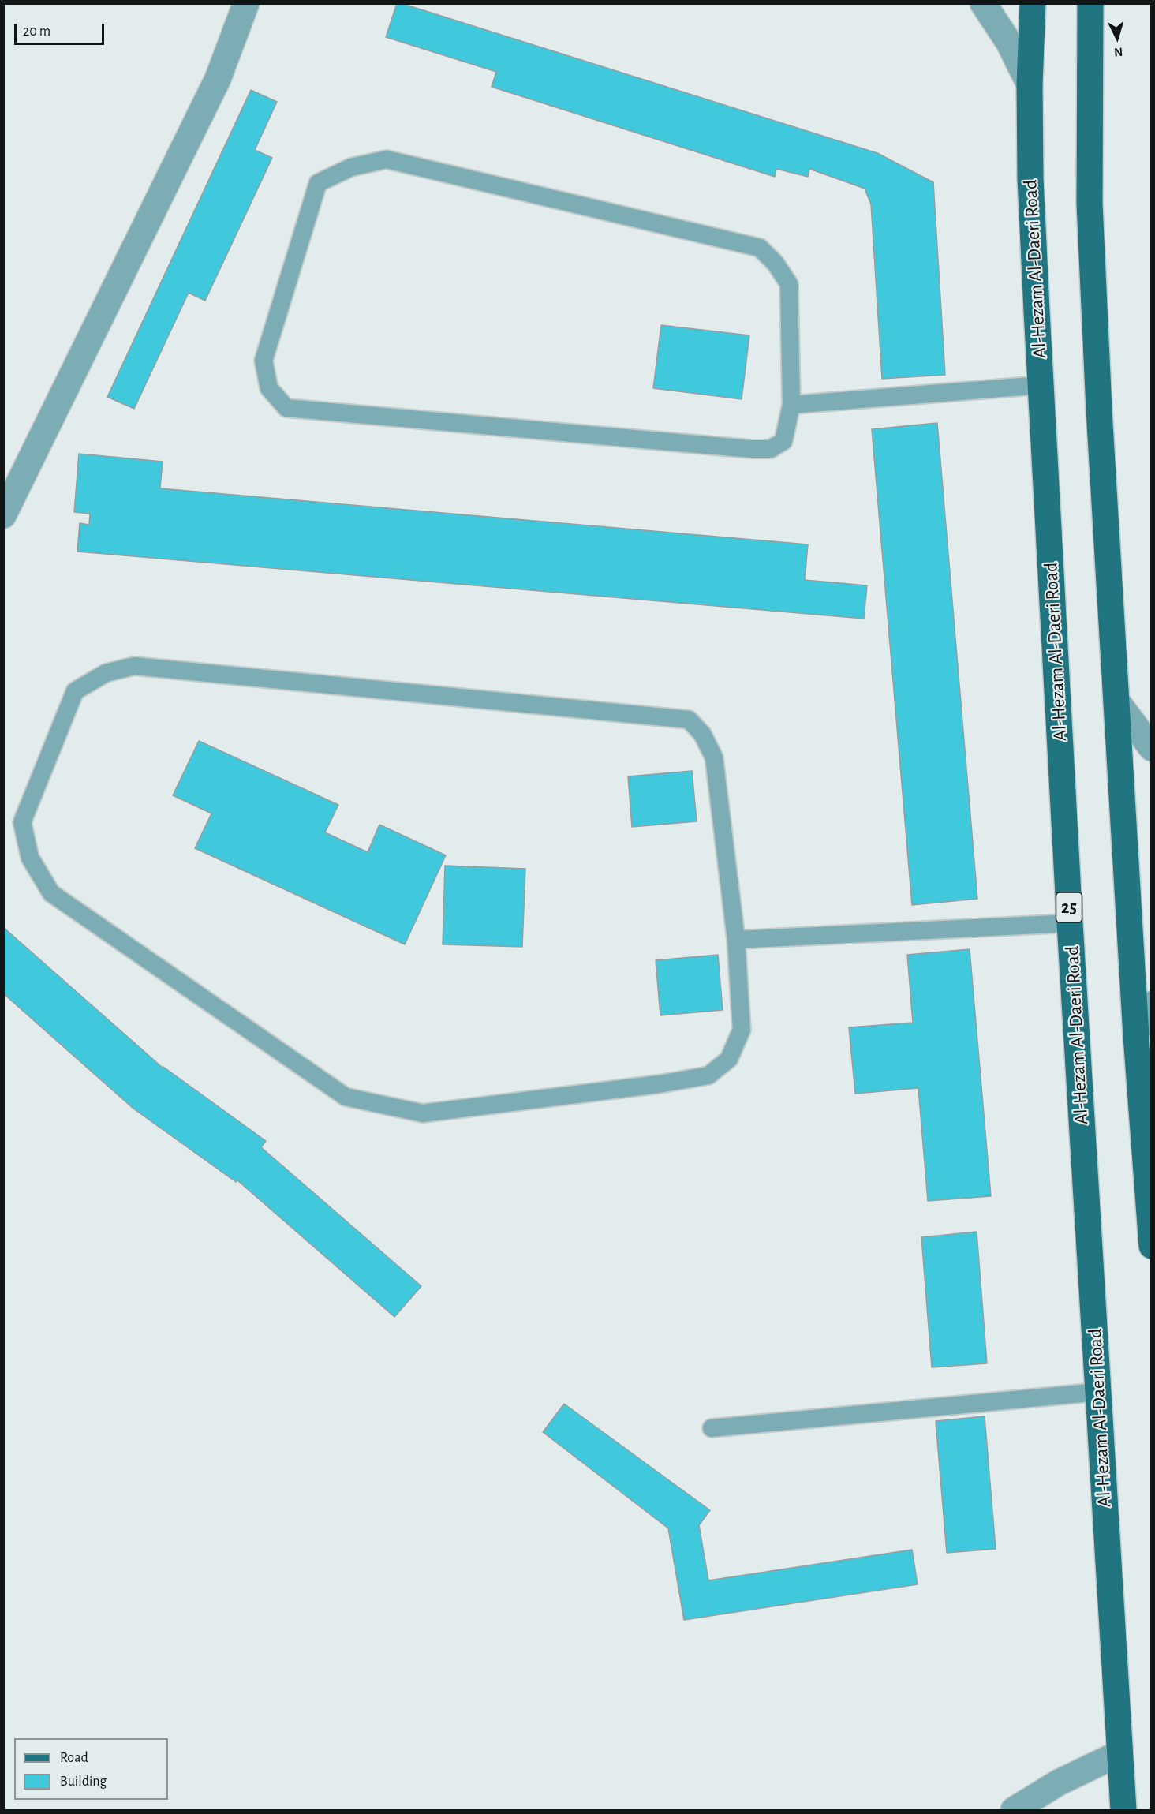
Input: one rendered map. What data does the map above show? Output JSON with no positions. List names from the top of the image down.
{
  "streets": {
    "main road": ["Al-Hezam Al-Daeri Road", "25"]
  },
  "legend": ["Road", "Building"],
  "scale_bar": "20 m",
  "north": "bottom"
}
